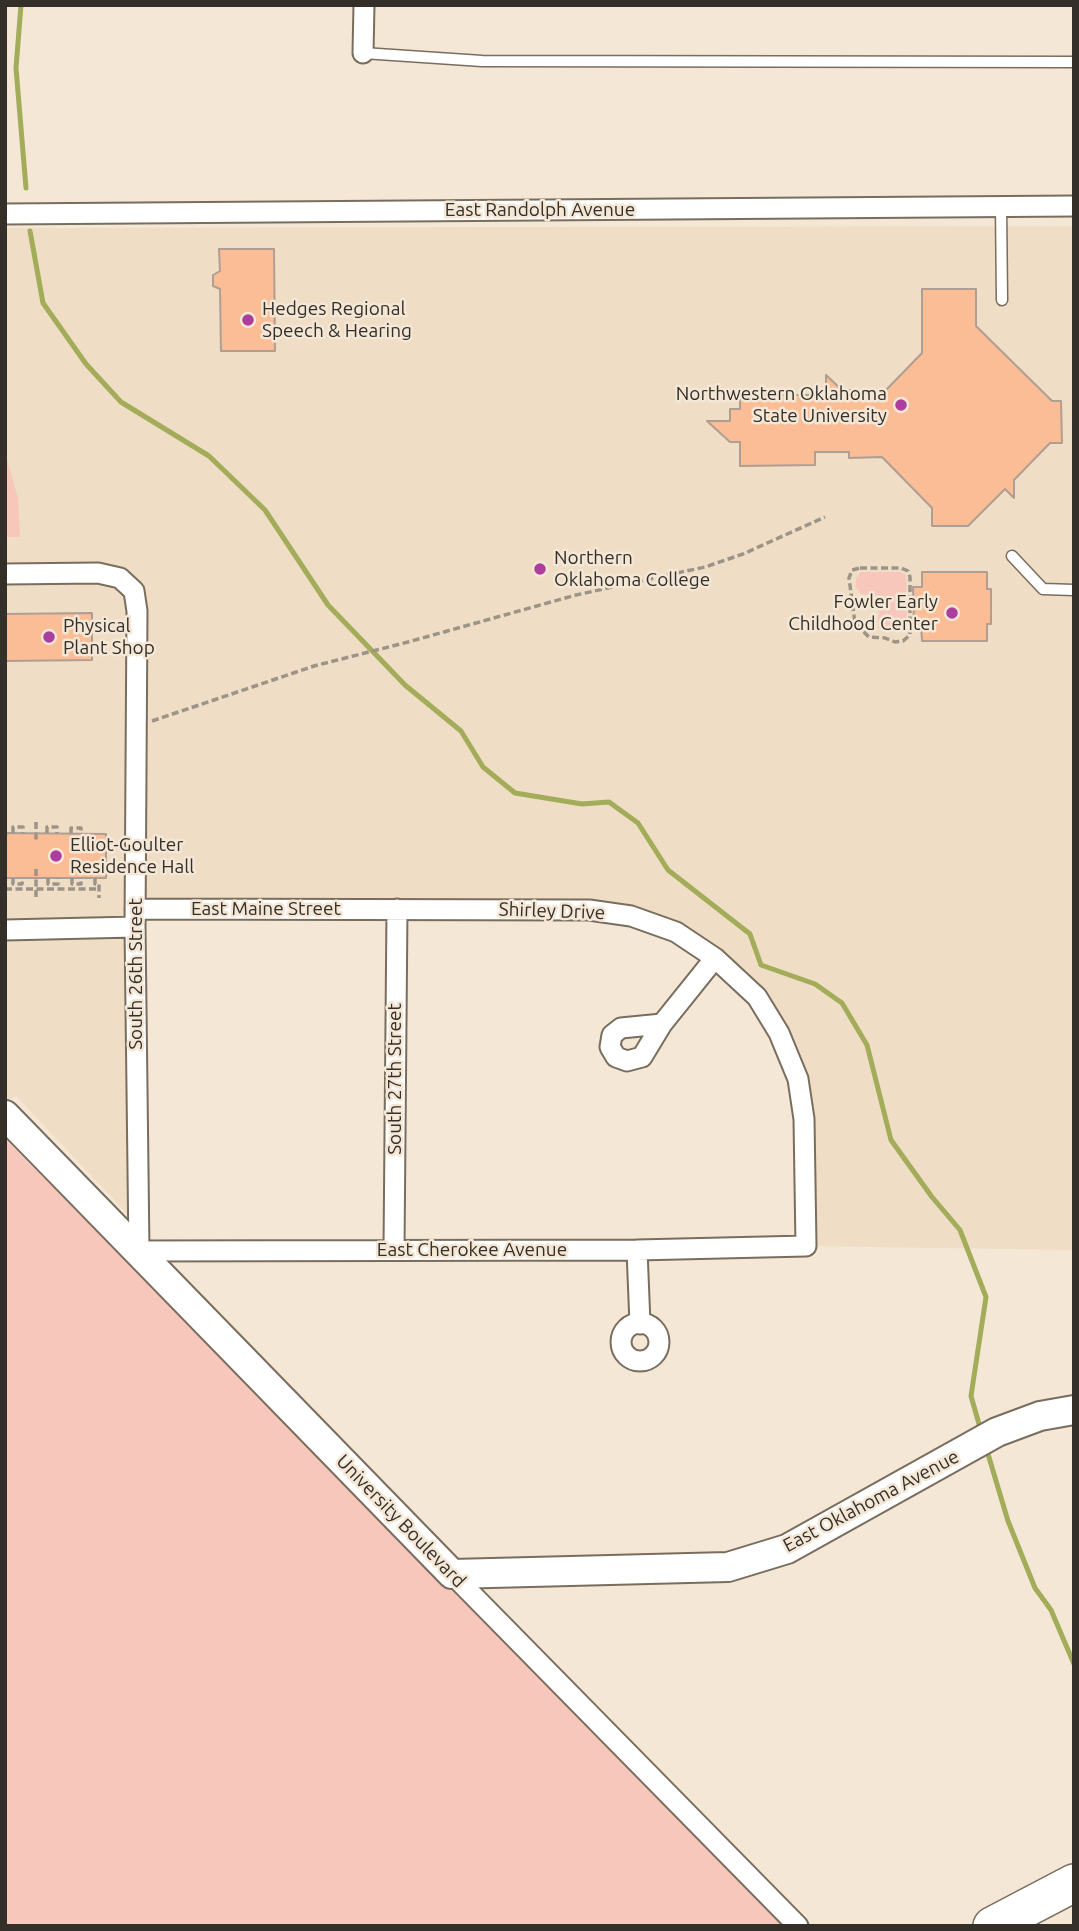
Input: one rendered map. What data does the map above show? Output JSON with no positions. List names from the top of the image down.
{
  "streets": {
    "street": [
      "East Randolph Avenue",
      "East Maine Street",
      "Shirley Drive",
      "South 26th Street",
      "South 27th Street",
      "East Cherokee Avenue",
      "East Oklahoma Avenue",
      "University Boulevard"
    ]
  },
  "crossings": [
    ["East Maine Street", "Shirley Drive"],
    ["East Maine Street", "South 26th Street"],
    ["East Maine Street", "South 27th Street"],
    ["Shirley Drive", "South 27th Street"],
    ["Shirley Drive", "East Cherokee Avenue"],
    ["South 26th Street", "East Cherokee Avenue"],
    ["South 26th Street", "University Boulevard"],
    ["South 27th Street", "East Cherokee Avenue"],
    ["East Cherokee Avenue", "University Boulevard"],
    ["East Oklahoma Avenue", "University Boulevard"]
  ],
  "places": [
    "Hedges Regional Speech & Hearing",
    "Northwestern Oklahoma State University",
    "Northern Oklahoma College",
    "Fowler Early Childhood Center",
    "Physical Plant Shop",
    "Elliot-Goulter Residence Hall"
  ]
}
